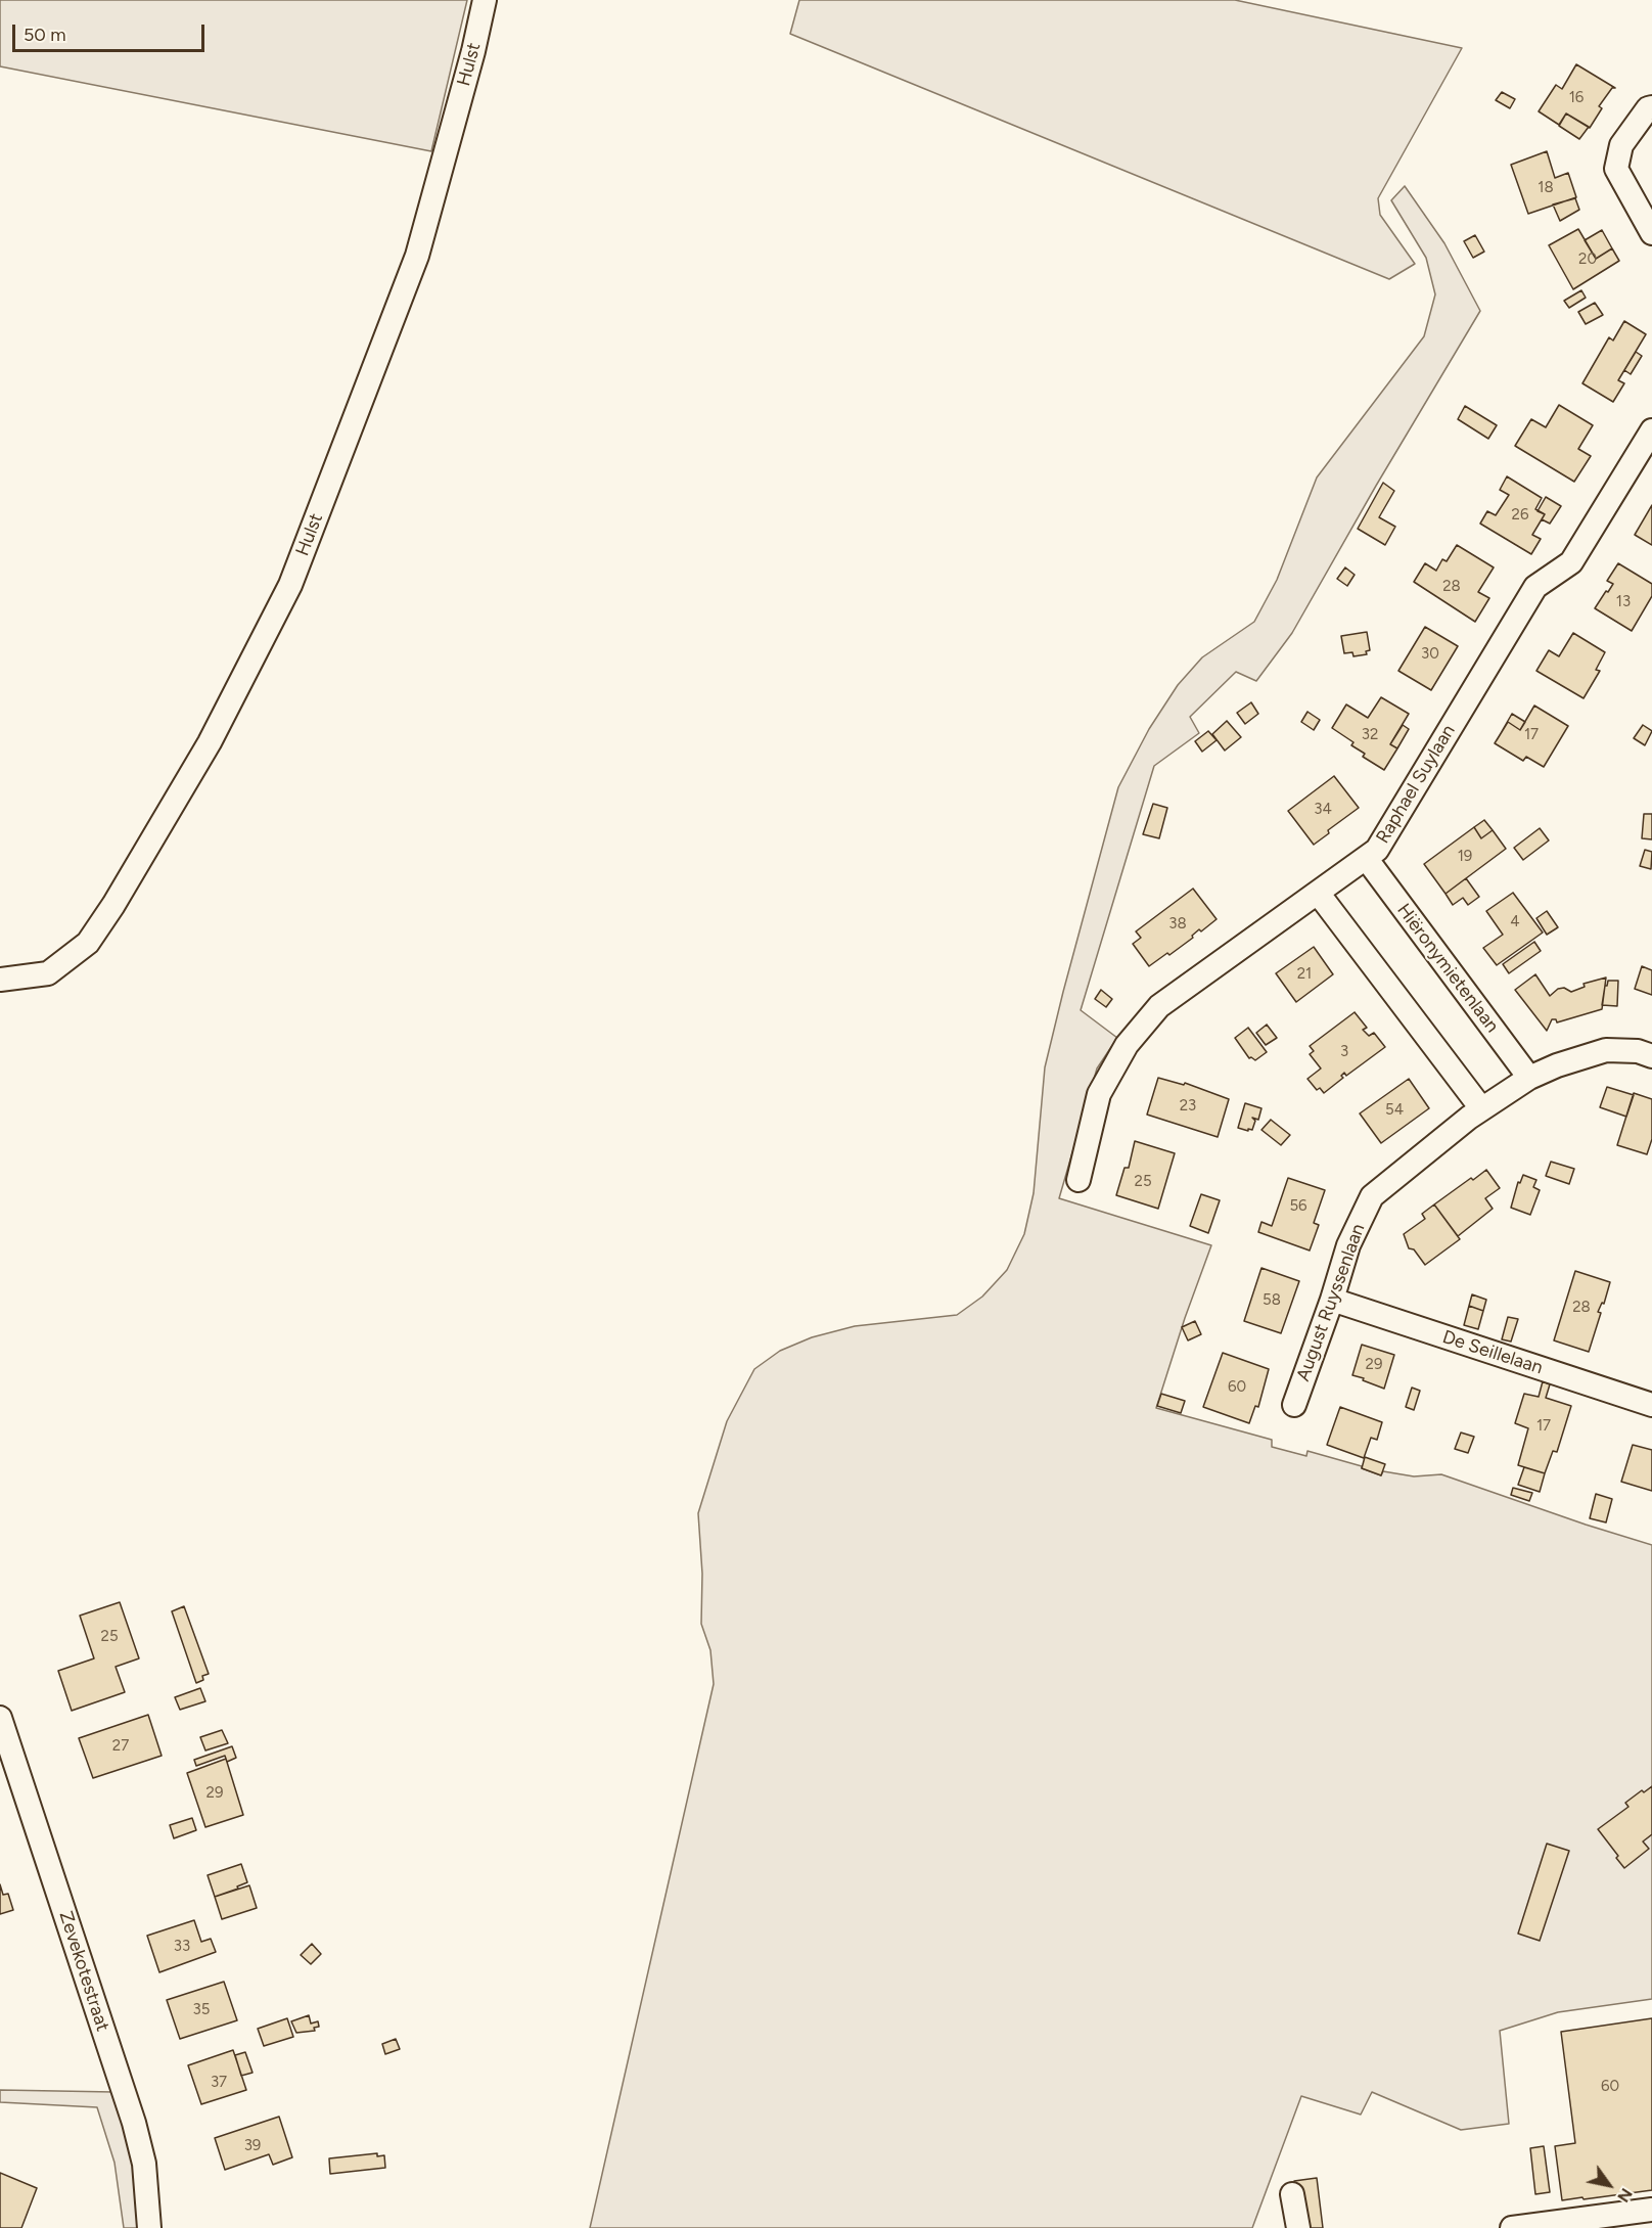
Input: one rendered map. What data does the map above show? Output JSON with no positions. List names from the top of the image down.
{
  "streets": {
    "street": [
      "Hulst",
      "Raphael Suylaan",
      "Hiëronymietenlaan",
      "August Ruyssenlaan",
      "De Seillelaan",
      "Zevekotestraat"
    ]
  },
  "crossings": [
    ["Raphael Suylaan", "Hiëronymietenlaan"],
    ["Hiëronymietenlaan", "August Ruyssenlaan"],
    ["August Ruyssenlaan", "De Seillelaan"]
  ],
  "house_numbers": [
    "16",
    "18",
    "20",
    "26",
    "28",
    "13",
    "30",
    "32",
    "17",
    "34",
    "19",
    "4",
    "38",
    "21",
    "3",
    "23",
    "54",
    "25",
    "56",
    "58",
    "28",
    "29",
    "60",
    "17",
    "25",
    "27",
    "29",
    "33",
    "35",
    "37",
    "60",
    "39"
  ],
  "scale_bar": "50 m",
  "north": "bottom right"
}
